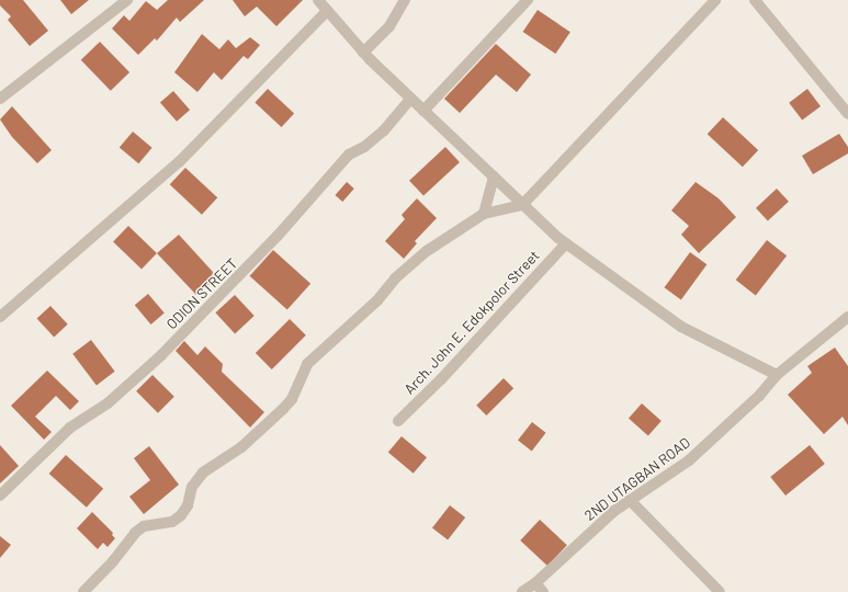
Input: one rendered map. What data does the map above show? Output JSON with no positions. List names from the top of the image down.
{
  "streets": {
    "street": ["ODION STREET", "Arch. John E. Edokpolor Street", "2ND UTAGBAN ROAD"]
  }
}
